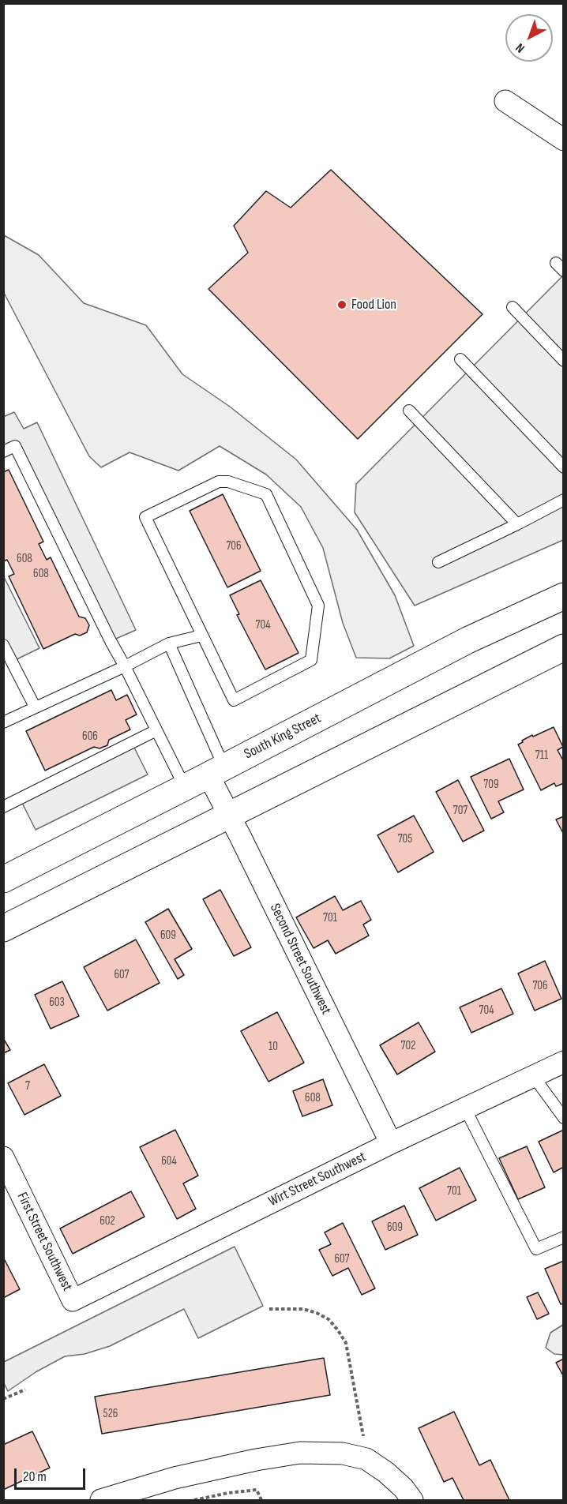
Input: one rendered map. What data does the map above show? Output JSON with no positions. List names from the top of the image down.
{
  "streets": {
    "main road": ["South King Street"],
    "street": ["Second Street Southwest", "Wirt Street Southwest", "First Street Southwest"]
  },
  "crossings": [
    ["South King Street", "Second Street Southwest"],
    ["Second Street Southwest", "Wirt Street Southwest"],
    ["Wirt Street Southwest", "First Street Southwest"]
  ],
  "places": ["Food Lion"],
  "house_numbers": [
    "706",
    "608",
    "608",
    "704",
    "606",
    "711",
    "709",
    "707",
    "705",
    "701",
    "609",
    "607",
    "706",
    "603",
    "704",
    "702",
    "10",
    "7",
    "608",
    "604",
    "701",
    "602",
    "609",
    "607",
    "526"
  ],
  "scale_bar": "20 m",
  "north": "bottom left"
}
